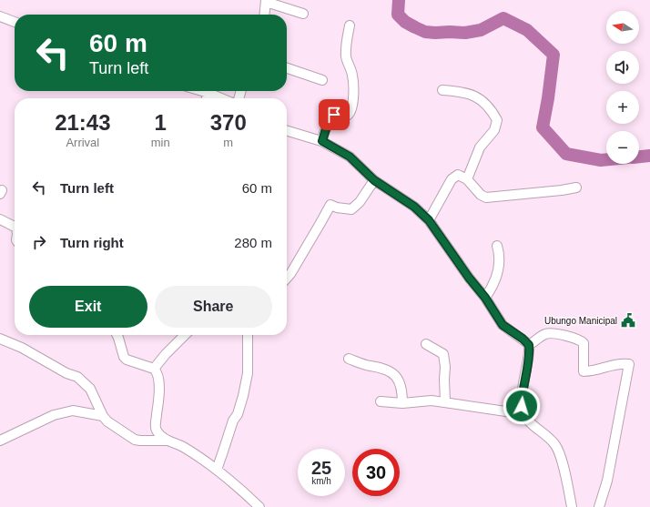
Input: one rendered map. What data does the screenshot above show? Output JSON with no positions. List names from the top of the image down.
{
  "places": {
    "public building": ["Ubungo Manicipal"]
  },
  "north": "left",
  "page": {
    "map_buttons": ["+", "−"],
    "turn": ["60 m", "Turn left"],
    "eta": [
      "21:43",
      "Arrival",
      "1",
      "min",
      "370",
      "m"
    ],
    "list": [
      {
        "name": "Turn left",
        "value": "60 m"
      },
      {
        "name": "Turn right",
        "value": "280 m"
      }
    ],
    "buttons": ["Exit", "Share"],
    "speed": "25 km/h",
    "limit": "30"
  }
}
